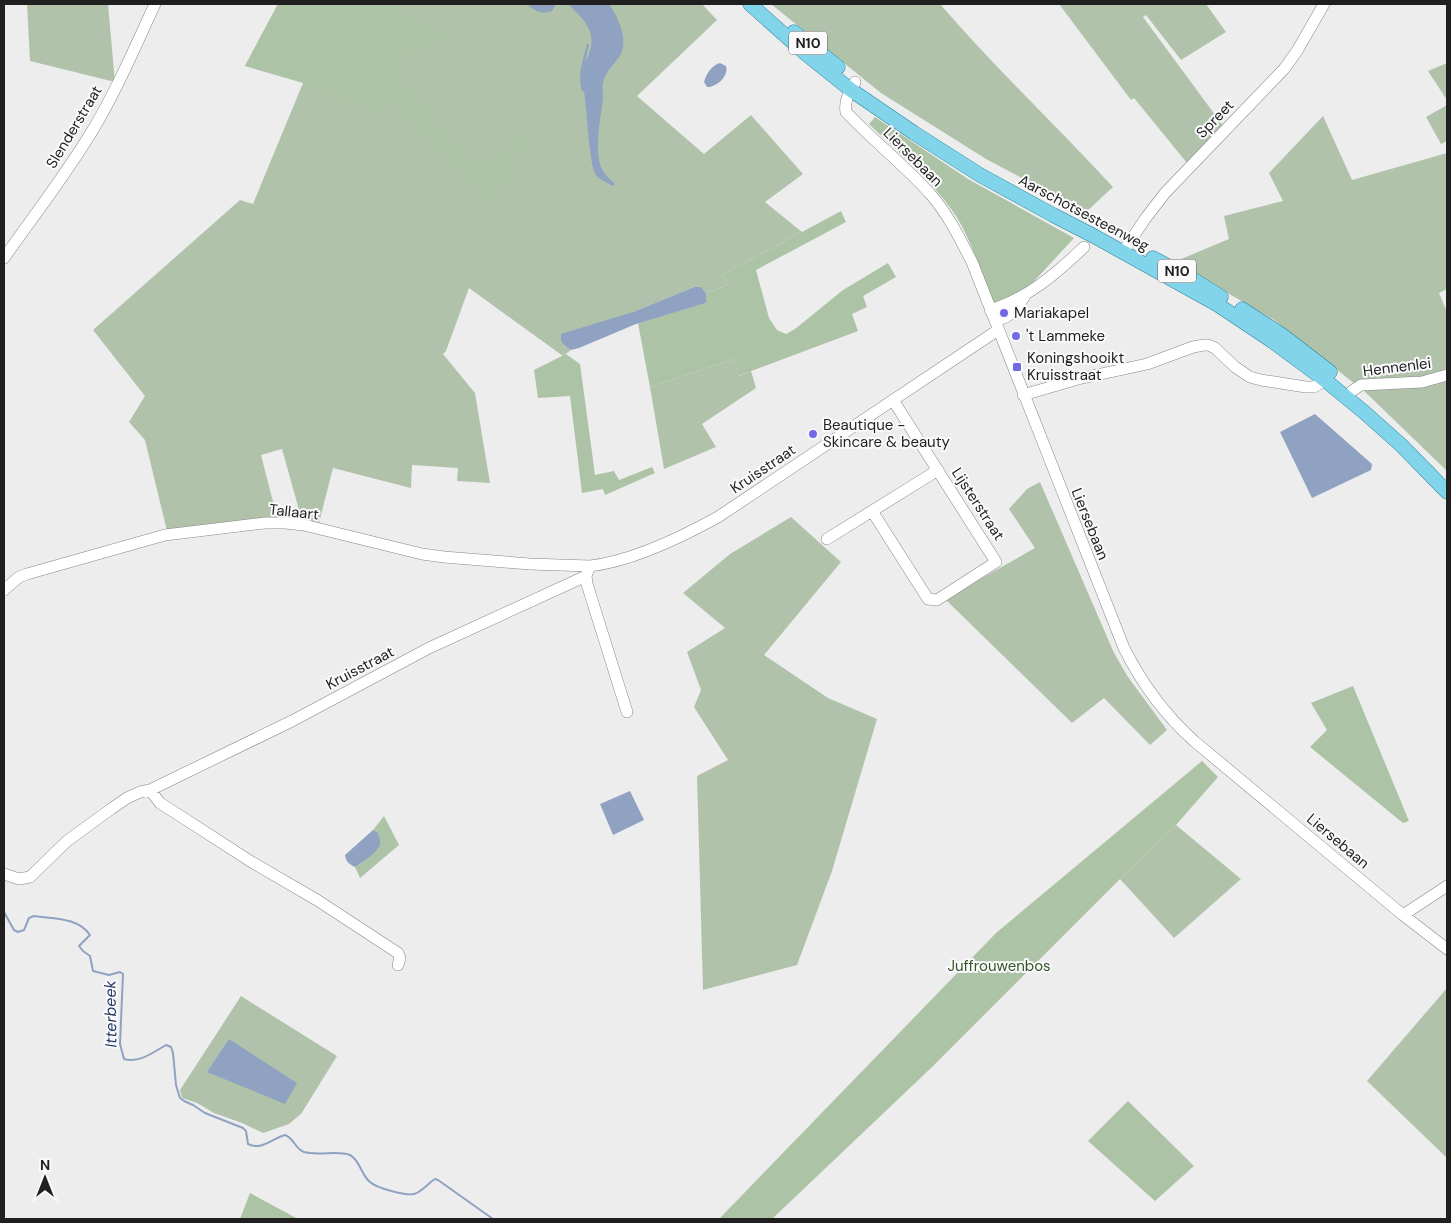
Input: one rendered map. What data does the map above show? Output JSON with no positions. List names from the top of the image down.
{
  "streets": {
    "main road": ["N10", "Aarschotsesteenweg"],
    "street": [
      "Spreet",
      "Slenderstraat",
      "Liersebaan",
      "Hennenlei",
      "Kruisstraat",
      "Lijsterstraat",
      "Tallaart"
    ]
  },
  "crossings": [
    ["Spreet", "Aarschotsesteenweg"],
    ["Liersebaan", "Aarschotsesteenweg"],
    ["Liersebaan", "Kruisstraat"],
    ["Aarschotsesteenweg", "Hennenlei"],
    ["Kruisstraat", "Lijsterstraat"],
    ["Kruisstraat", "Tallaart"]
  ],
  "water": ["Itterbeek"],
  "parks": ["Juffrouwenbos"],
  "places": {
    "other": ["Mariakapel", "'t Lammeke", "Beautique - Skincare & beauty"],
    "transit": ["Koningshooikt Kruisstraat"]
  },
  "north": "top"
}
